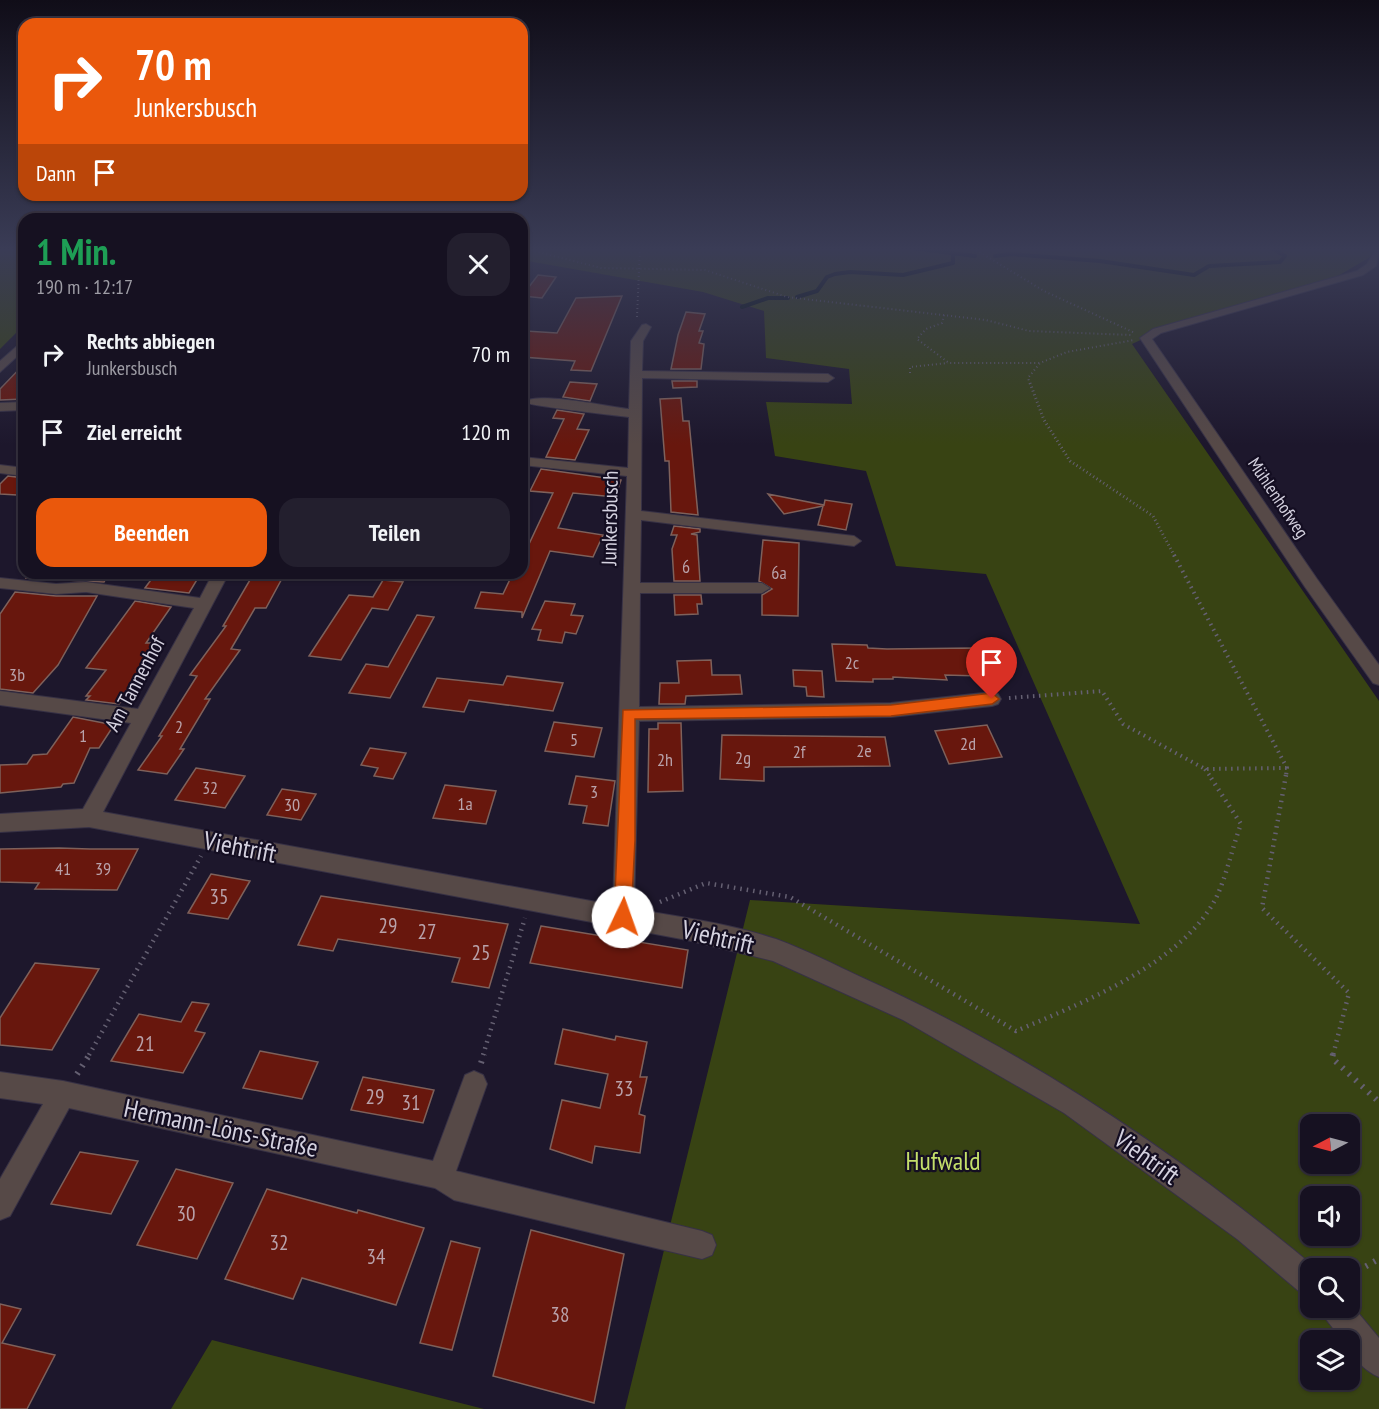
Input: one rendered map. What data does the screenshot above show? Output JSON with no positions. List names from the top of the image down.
{
  "streets": {
    "street": [
      "Mühlenhofweg",
      "Junkersbusch",
      "Am Tannenhof",
      "Viehtrift",
      "Hermann-Löns-Straße"
    ]
  },
  "crossings": [
    ["Junkersbusch", "Viehtrift"],
    ["Am Tannenhof", "Viehtrift"]
  ],
  "parks": ["Hufwald"],
  "house_numbers": [
    "6",
    "6a",
    "2c",
    "3b",
    "2",
    "1",
    "5",
    "2d",
    "2e",
    "2f",
    "2g",
    "2h",
    "32",
    "3",
    "1a",
    "30",
    "41",
    "39",
    "35",
    "29",
    "27",
    "25",
    "21",
    "33",
    "29",
    "31",
    "30",
    "32",
    "34",
    "38"
  ],
  "north": "left",
  "page": {
    "turn": ["70 m", "Junkersbusch"],
    "then": "Dann",
    "heading": ["1 Min.", "190 m · 12:17"],
    "list": [
      {
        "name": "Rechts abbiegen",
        "note": "Junkersbusch",
        "value": "70 m"
      },
      {
        "name": "Ziel erreicht",
        "value": "120 m"
      }
    ],
    "buttons": ["Beenden", "Teilen"]
  }
}
